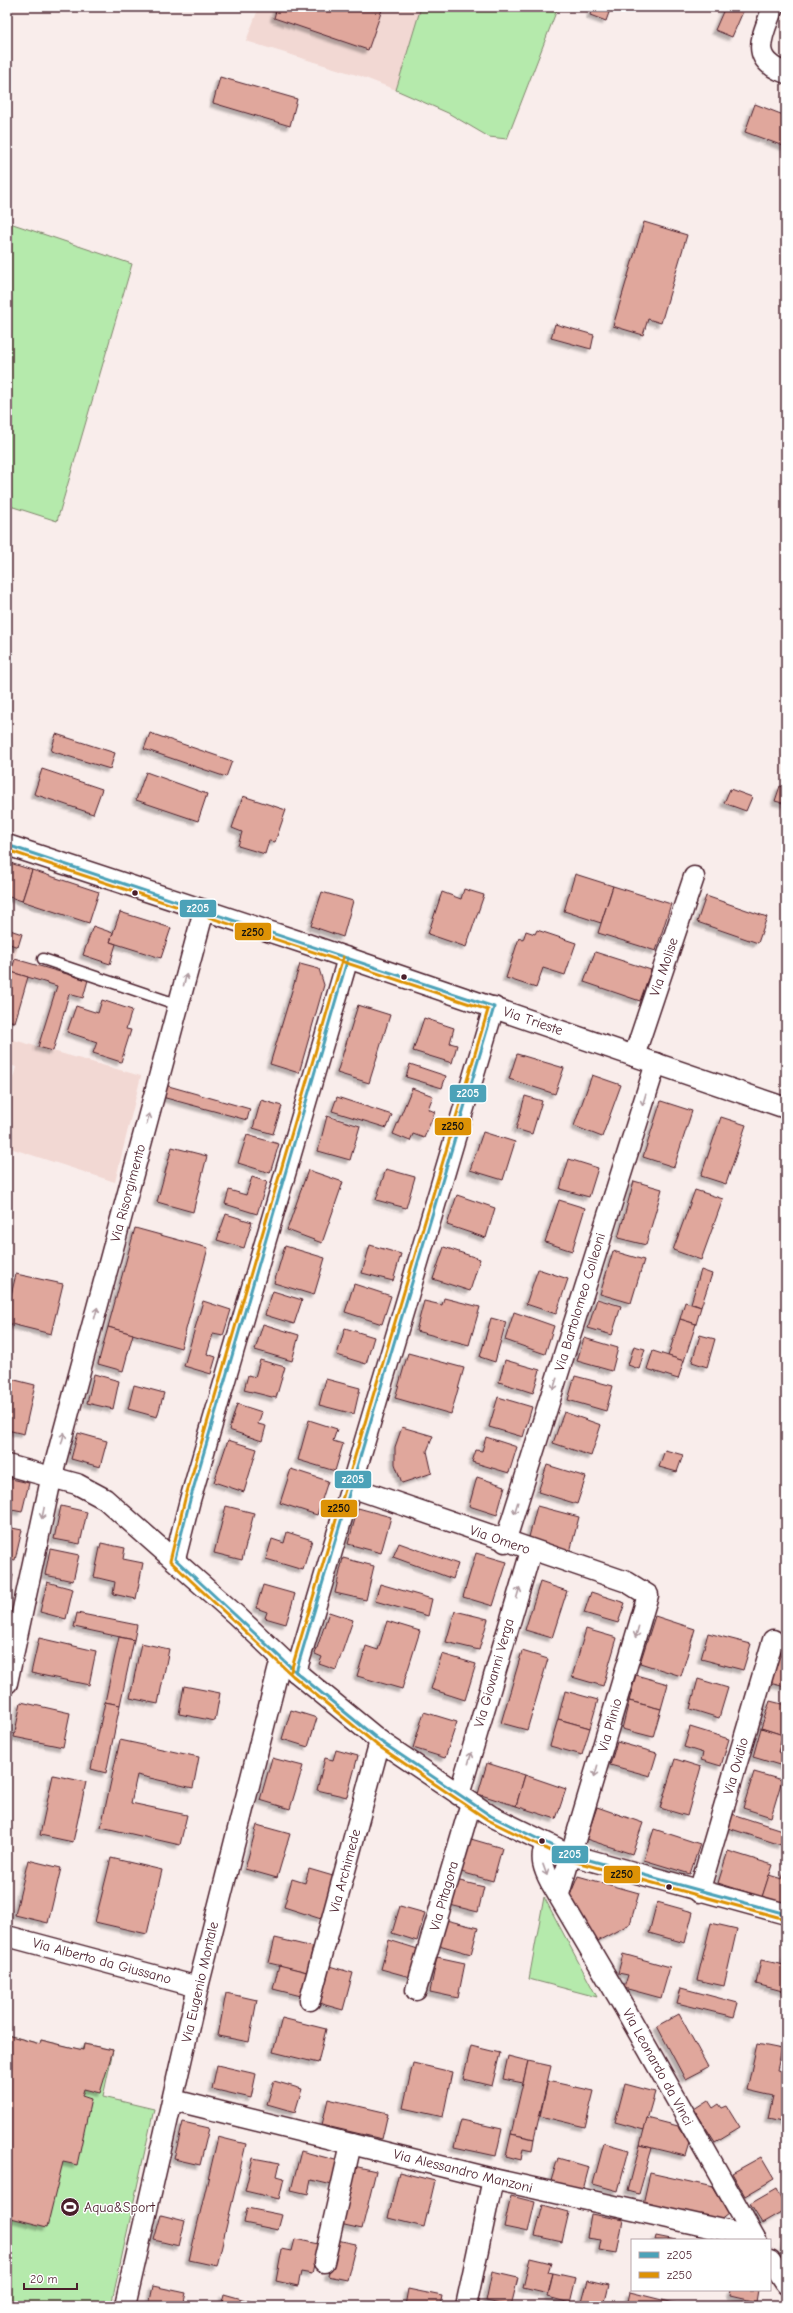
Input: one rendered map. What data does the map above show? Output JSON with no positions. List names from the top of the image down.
{
  "streets": {
    "street": [
      "Via Molise",
      "Via Trieste",
      "Via Risorgimento",
      "Via Bartolomeo Colleoni",
      "Via Omero",
      "Via Giovanni Verga",
      "Via Plinio",
      "Via Ovidio",
      "Via Archimede",
      "Via Pitagora",
      "Via Alberto da Giussano",
      "Via Eugenio Montale",
      "Via Leonardo da Vinci",
      "Via Alessandro Manzoni"
    ]
  },
  "crossings": [
    ["Via Molise", "Via Trieste"],
    ["Via Trieste", "Via Risorgimento"],
    ["Via Trieste", "Via Bartolomeo Colleoni"],
    ["Via Bartolomeo Colleoni", "Via Omero"],
    ["Via Omero", "Via Giovanni Verga"],
    ["Via Omero", "Via Plinio"],
    ["Via Giovanni Verga", "Via Pitagora"],
    ["Via Alberto da Giussano", "Via Eugenio Montale"],
    ["Via Eugenio Montale", "Via Alessandro Manzoni"],
    ["Via Leonardo da Vinci", "Via Alessandro Manzoni"]
  ],
  "one_way": ["Via Giovanni Verga", "Via Plinio"],
  "places": {
    "sports": ["Aqua&Sport"]
  },
  "lines": ["transit line z205", "transit line z250"],
  "legend": ["z205", "z250"],
  "scale_bar": "20 m"
}
